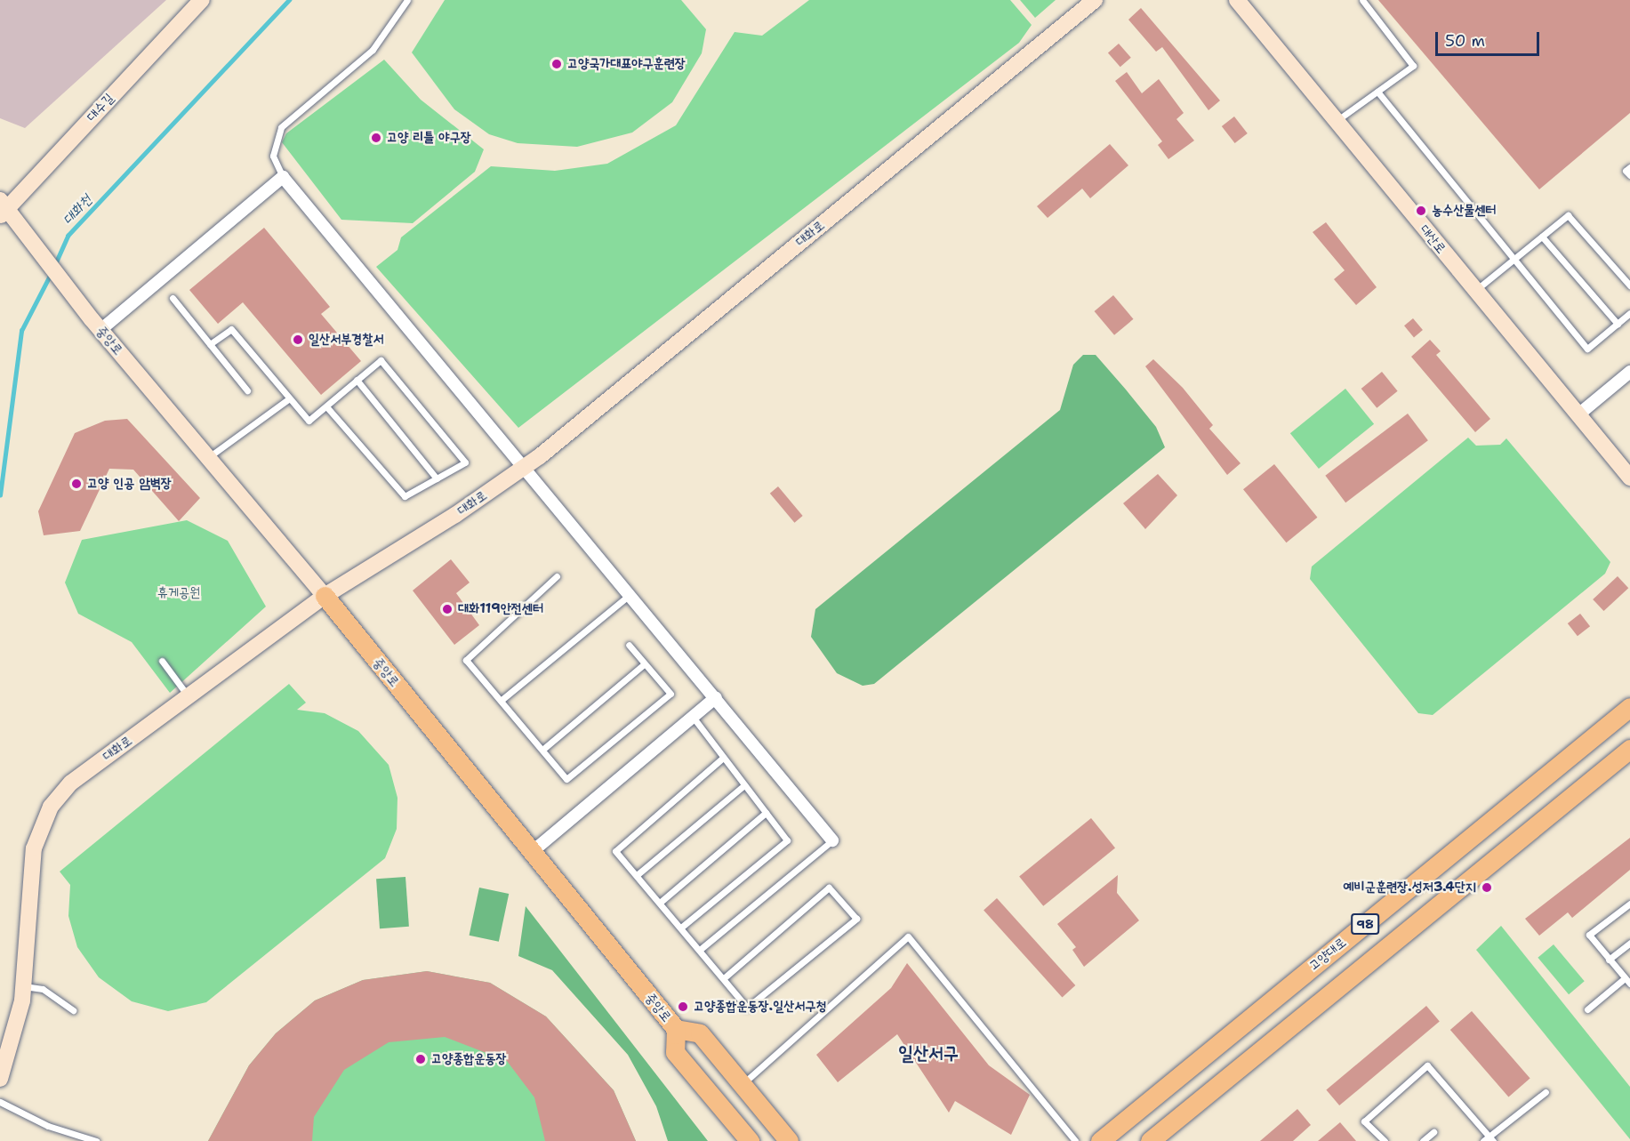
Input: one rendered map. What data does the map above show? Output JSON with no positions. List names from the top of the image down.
{
  "streets": {
    "main road": ["중앙로", "98", "고양대로"],
    "street": ["대수길", "대화로", "대산로"]
  },
  "crossings": [
    ["대수길", "중앙로"],
    ["대화로", "중앙로"]
  ],
  "districts": ["일산서구"],
  "water": ["대화천"],
  "parks": ["휴게공원"],
  "places": [
    "고양국가대표야구훈련장",
    "고양 리틀 야구장",
    "농수산물센터",
    "일산서부경찰서",
    "고양 인공 암벽장",
    "대화119안전센터",
    "예비군훈련장.성저3.4단지",
    "고양종합운동장.일산서구청",
    "고양종합운동장"
  ],
  "scale_bar": "50 m"
}
